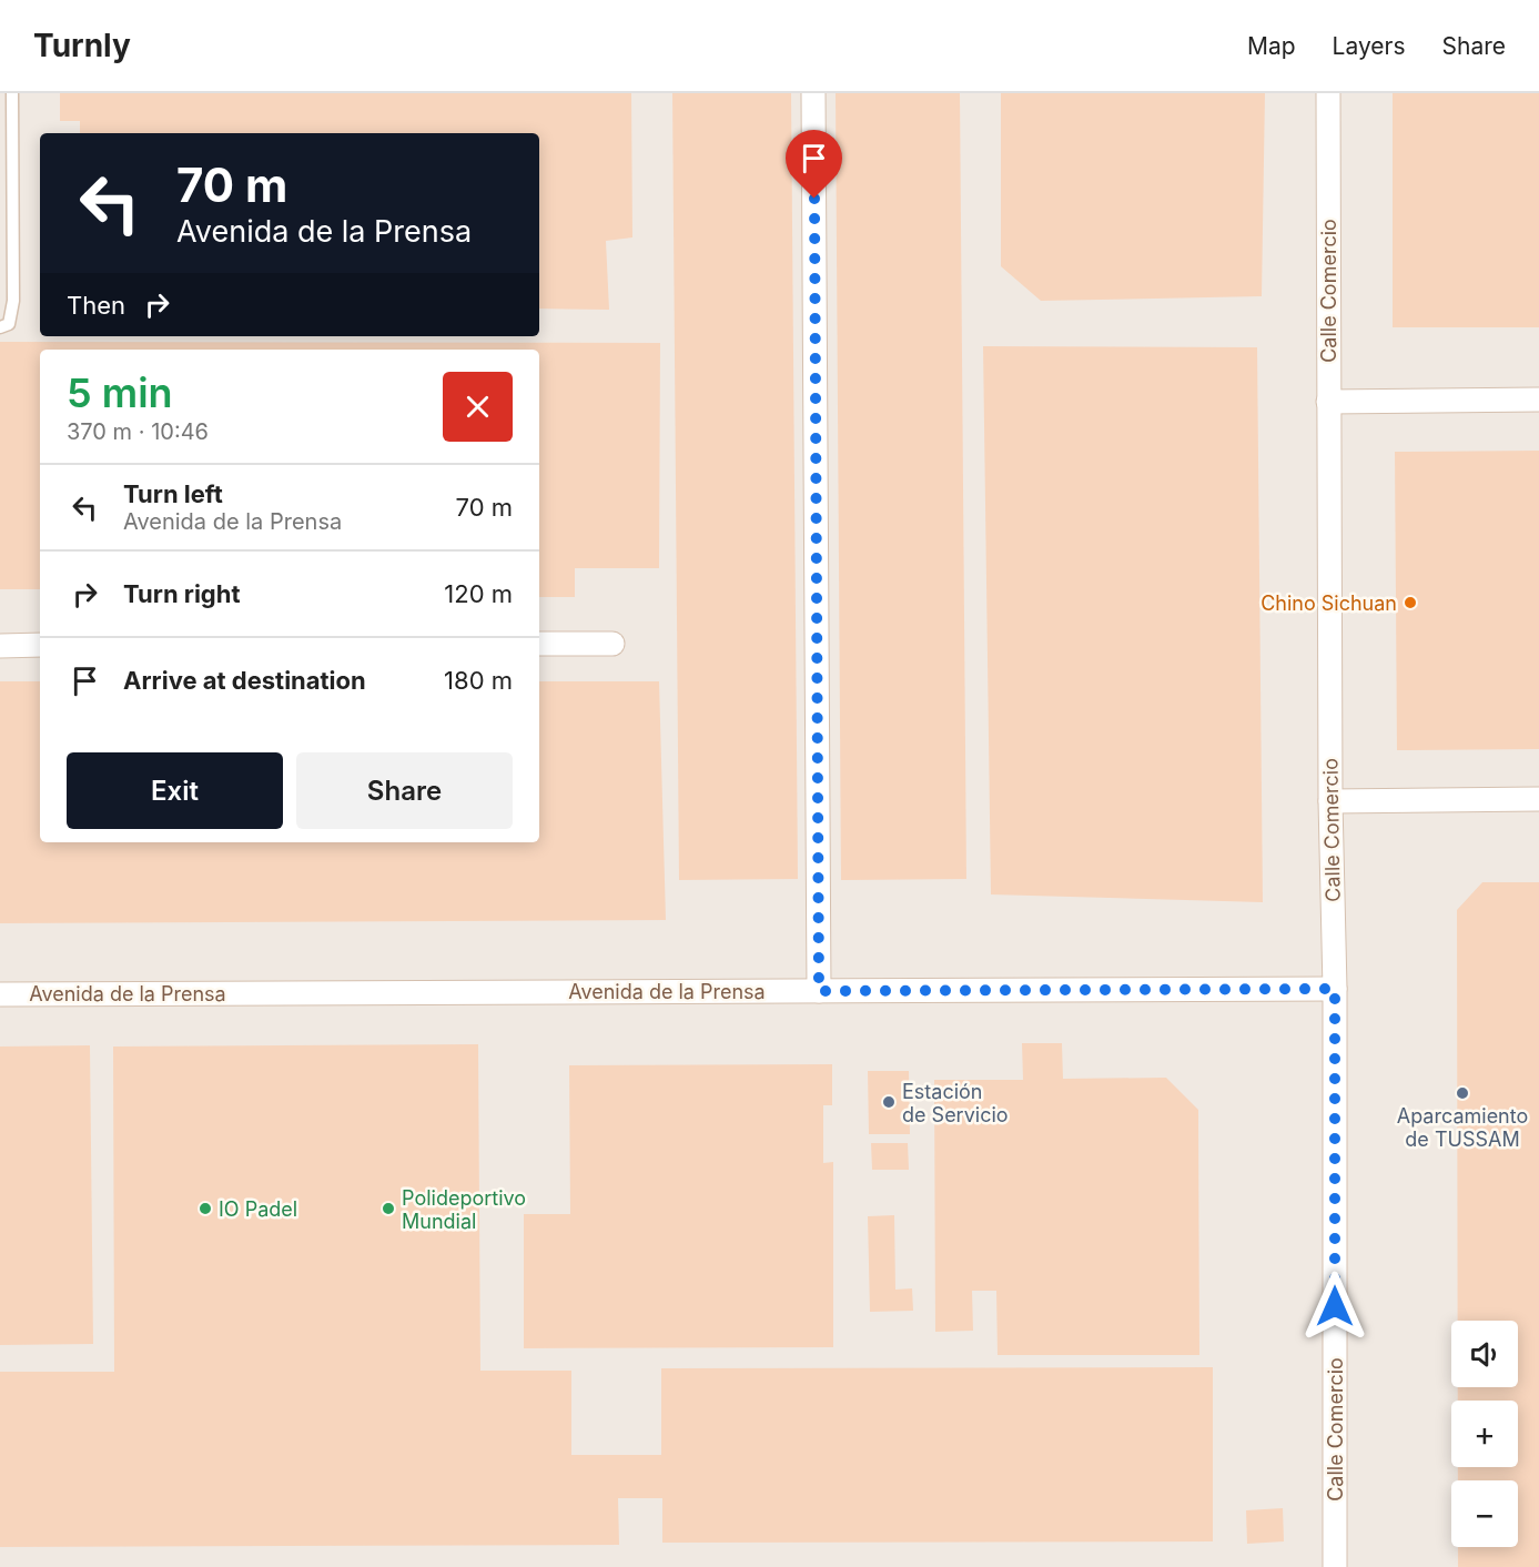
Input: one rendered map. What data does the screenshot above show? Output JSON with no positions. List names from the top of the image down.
{
  "streets": {
    "street": ["Calle Comercio", "Avenida de la Prensa"]
  },
  "crossings": [
    ["Calle Comercio", "Avenida de la Prensa"]
  ],
  "places": [
    "Chino Sichuan",
    "Aparcamiento de TUSSAM",
    "Estación de Servicio",
    "IO Padel",
    "Polideportivo Mundial"
  ],
  "page": {
    "header": "Turnly",
    "nav": ["Map", "Layers", "Share"],
    "turn": ["70 m", "Avenida de la Prensa"],
    "then": "Then",
    "heading": ["5 min", "370 m · 10:46"],
    "list": [
      {
        "name": "Turn left",
        "note": "Avenida de la Prensa",
        "value": "70 m"
      },
      {
        "name": "Turn right",
        "value": "120 m"
      },
      {
        "name": "Arrive at destination",
        "value": "180 m"
      }
    ],
    "buttons": ["Exit", "Share"],
    "map_buttons": ["+", "−"]
  }
}
